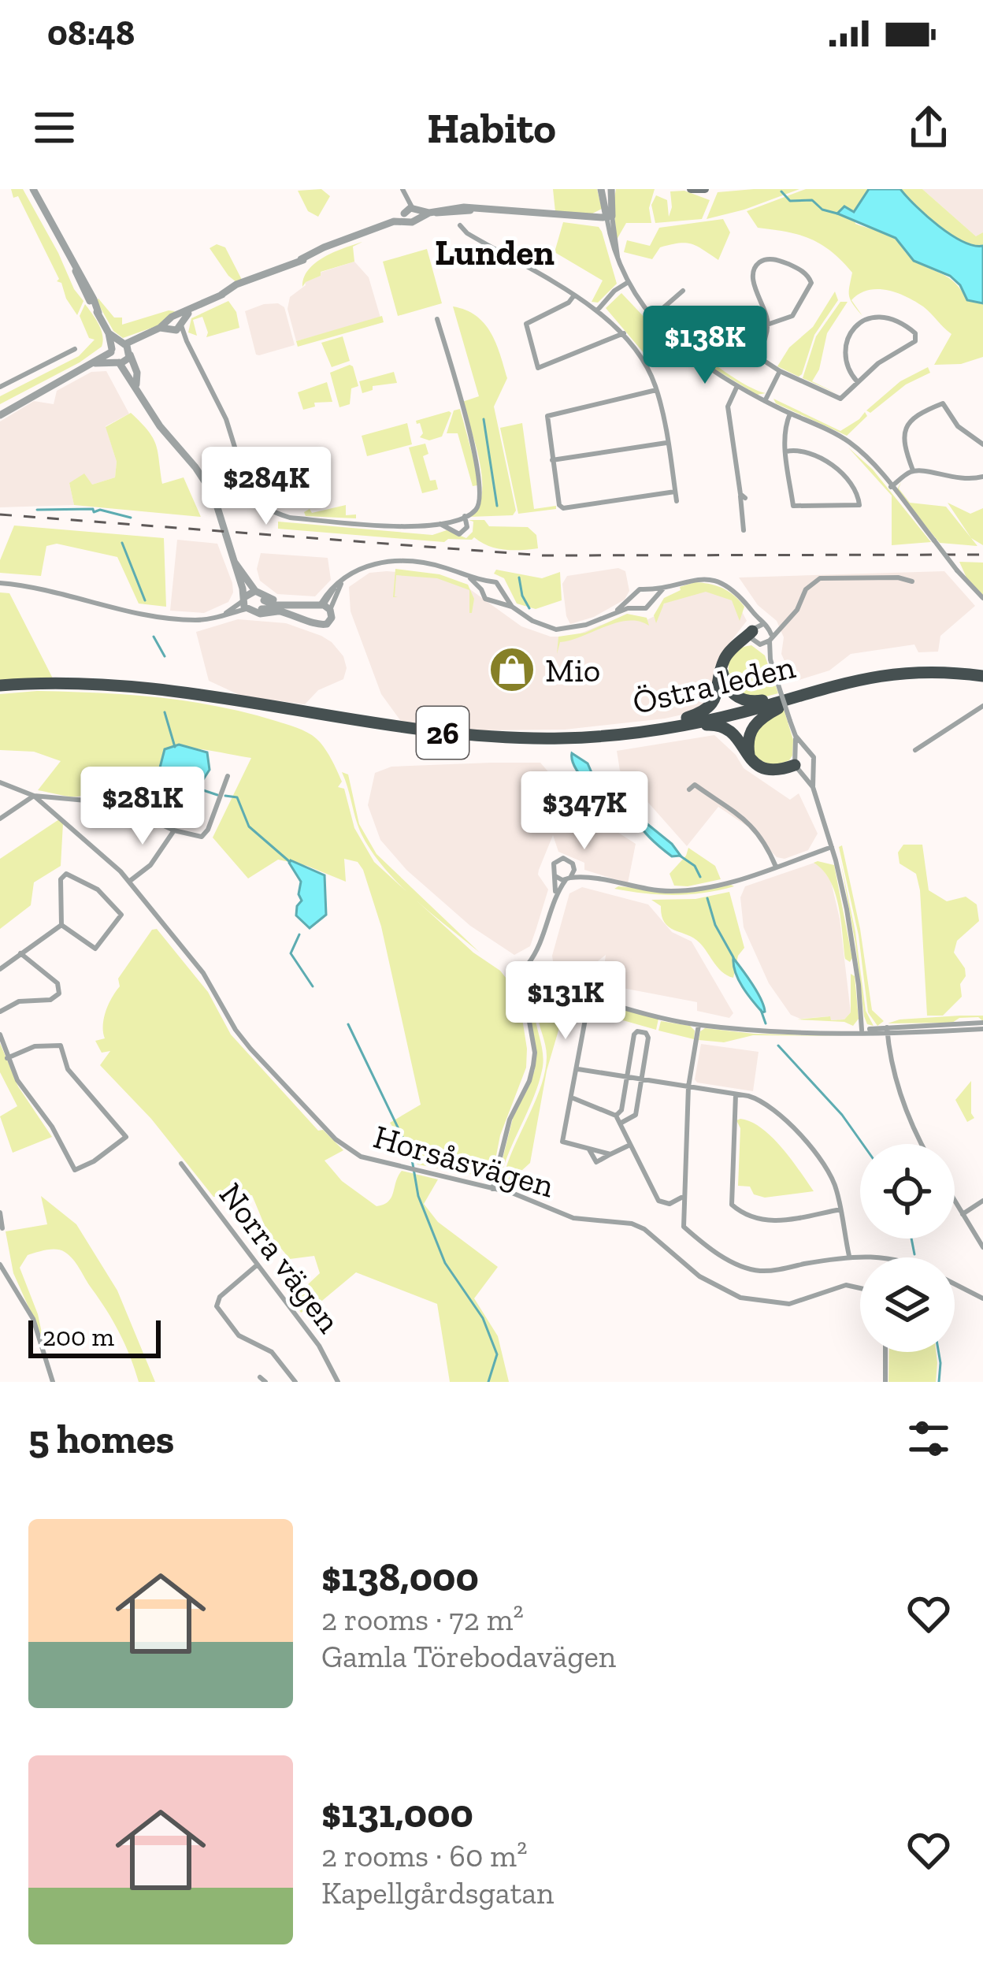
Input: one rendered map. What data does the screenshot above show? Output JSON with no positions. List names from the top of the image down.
{
  "streets": {
    "highway": ["Östra leden", "26"],
    "street": ["Horsåsvägen", "Norra vägen"]
  },
  "districts": ["Lunden"],
  "places": {
    "shop": ["Mio"]
  },
  "scale_bar": "200 m",
  "page": {
    "status": "08:48",
    "header": "Habito",
    "price": [
      "$138K",
      "$284K",
      "$281K",
      "$347K",
      "$131K"
    ],
    "scale": "200 m",
    "heading": "5 homes",
    "list": [
      {
        "name": "$138,000",
        "note": "2 rooms · 72 m² · Gamla Törebodavägen"
      },
      {
        "name": "$131,000",
        "note": "2 rooms · 60 m² · Kapellgårdsgatan"
      }
    ]
  }
}
